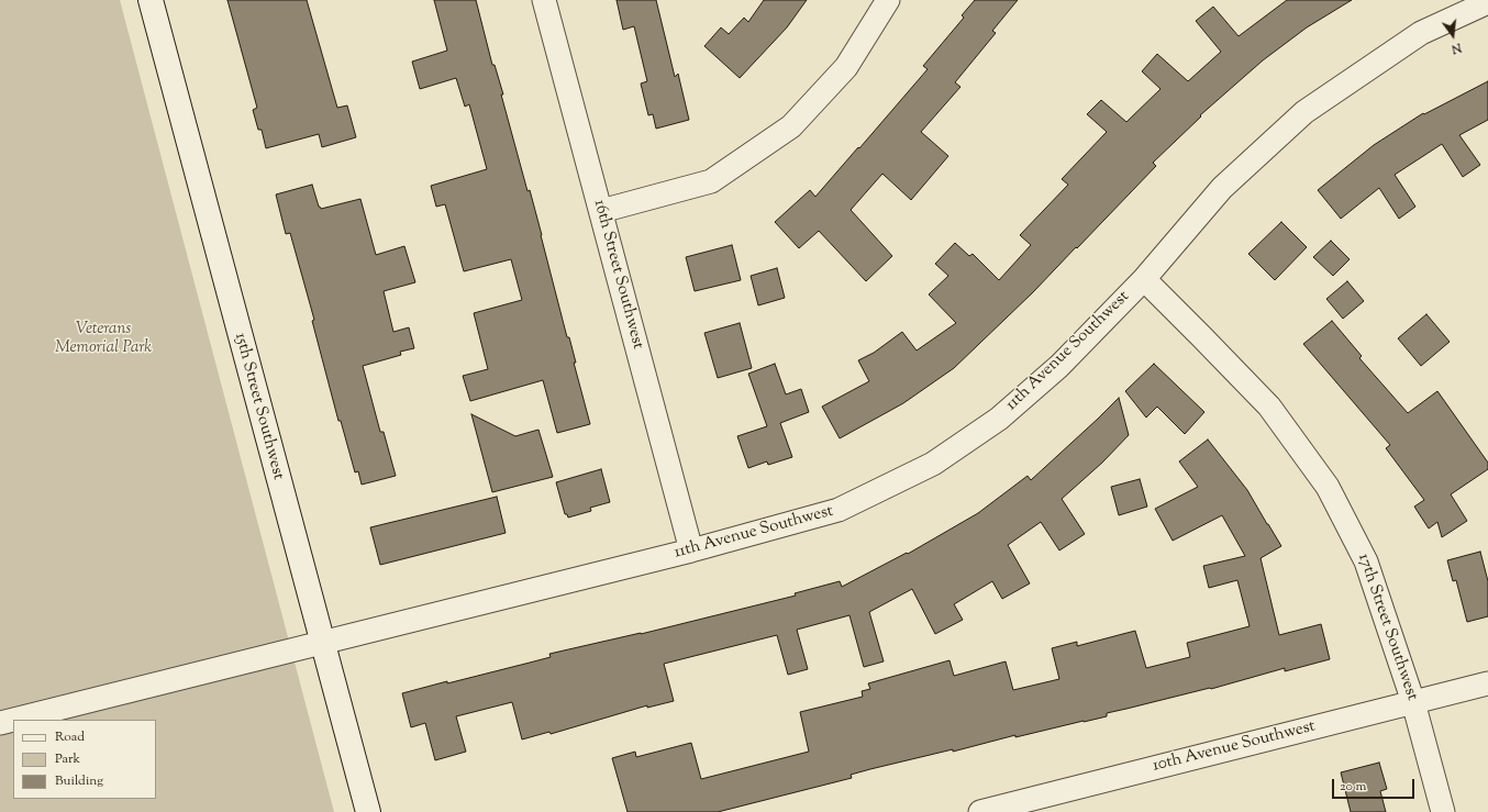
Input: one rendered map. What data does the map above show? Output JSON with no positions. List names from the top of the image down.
{
  "streets": {
    "street": [
      "16th Street Southwest",
      "11th Avenue Southwest",
      "15th Street Southwest",
      "17th Street Southwest",
      "10th Avenue Southwest"
    ]
  },
  "crossings": [
    ["16th Street Southwest", "11th Avenue Southwest"],
    ["11th Avenue Southwest", "15th Street Southwest"],
    ["11th Avenue Southwest", "17th Street Southwest"],
    ["17th Street Southwest", "10th Avenue Southwest"]
  ],
  "parks": ["Veterans Memorial Park"],
  "legend": ["Road", "Park", "Building"],
  "scale_bar": "20 m",
  "north": "bottom"
}
